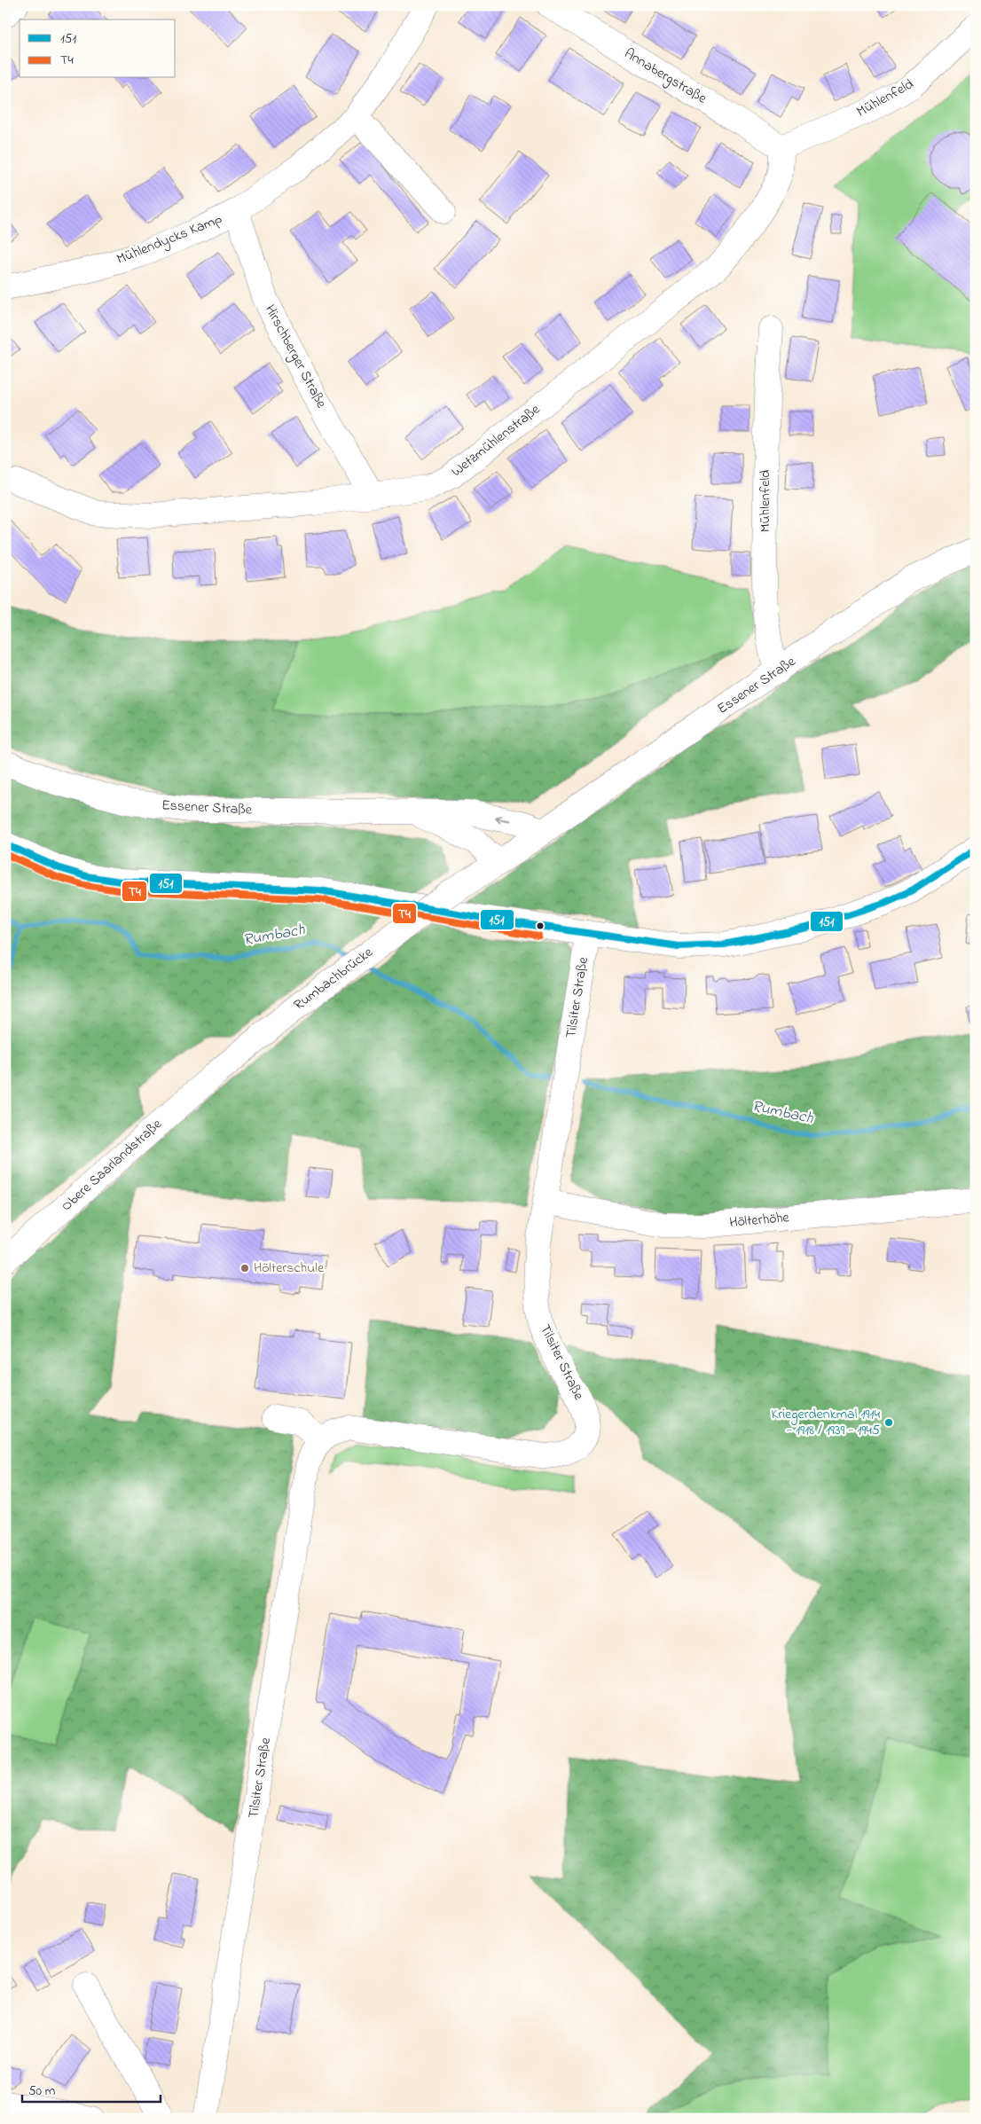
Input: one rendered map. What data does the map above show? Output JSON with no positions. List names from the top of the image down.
{
  "streets": {
    "street": [
      "Annabergstraße",
      "Mühlenfeld",
      "Mühlendycks Kamp",
      "Hirschberger Straße",
      "Wetzmühlenstraße",
      "Essener Straße",
      "Rumbachbrücke",
      "Tilsiter Straße",
      "Obere Saarlandstraße",
      "Hölterhöhe"
    ]
  },
  "crossings": [
    ["Annabergstraße", "Mühlenfeld"],
    ["Annabergstraße", "Wetzmühlenstraße"],
    ["Mühlenfeld", "Wetzmühlenstraße"],
    ["Mühlenfeld", "Essener Straße"],
    ["Mühlendycks Kamp", "Hirschberger Straße"],
    ["Hirschberger Straße", "Wetzmühlenstraße"],
    ["Essener Straße", "Rumbachbrücke"],
    ["Rumbachbrücke", "Obere Saarlandstraße"],
    ["Tilsiter Straße", "Hölterhöhe"]
  ],
  "water": ["Rumbach"],
  "places": ["Hölterschule", "Kriegerdenkmal 1914 - 1918 / 1939 - 1945"],
  "lines": ["transit line 151", "transit line T4"],
  "legend": ["151", "T4"],
  "scale_bar": "50 m"
}
